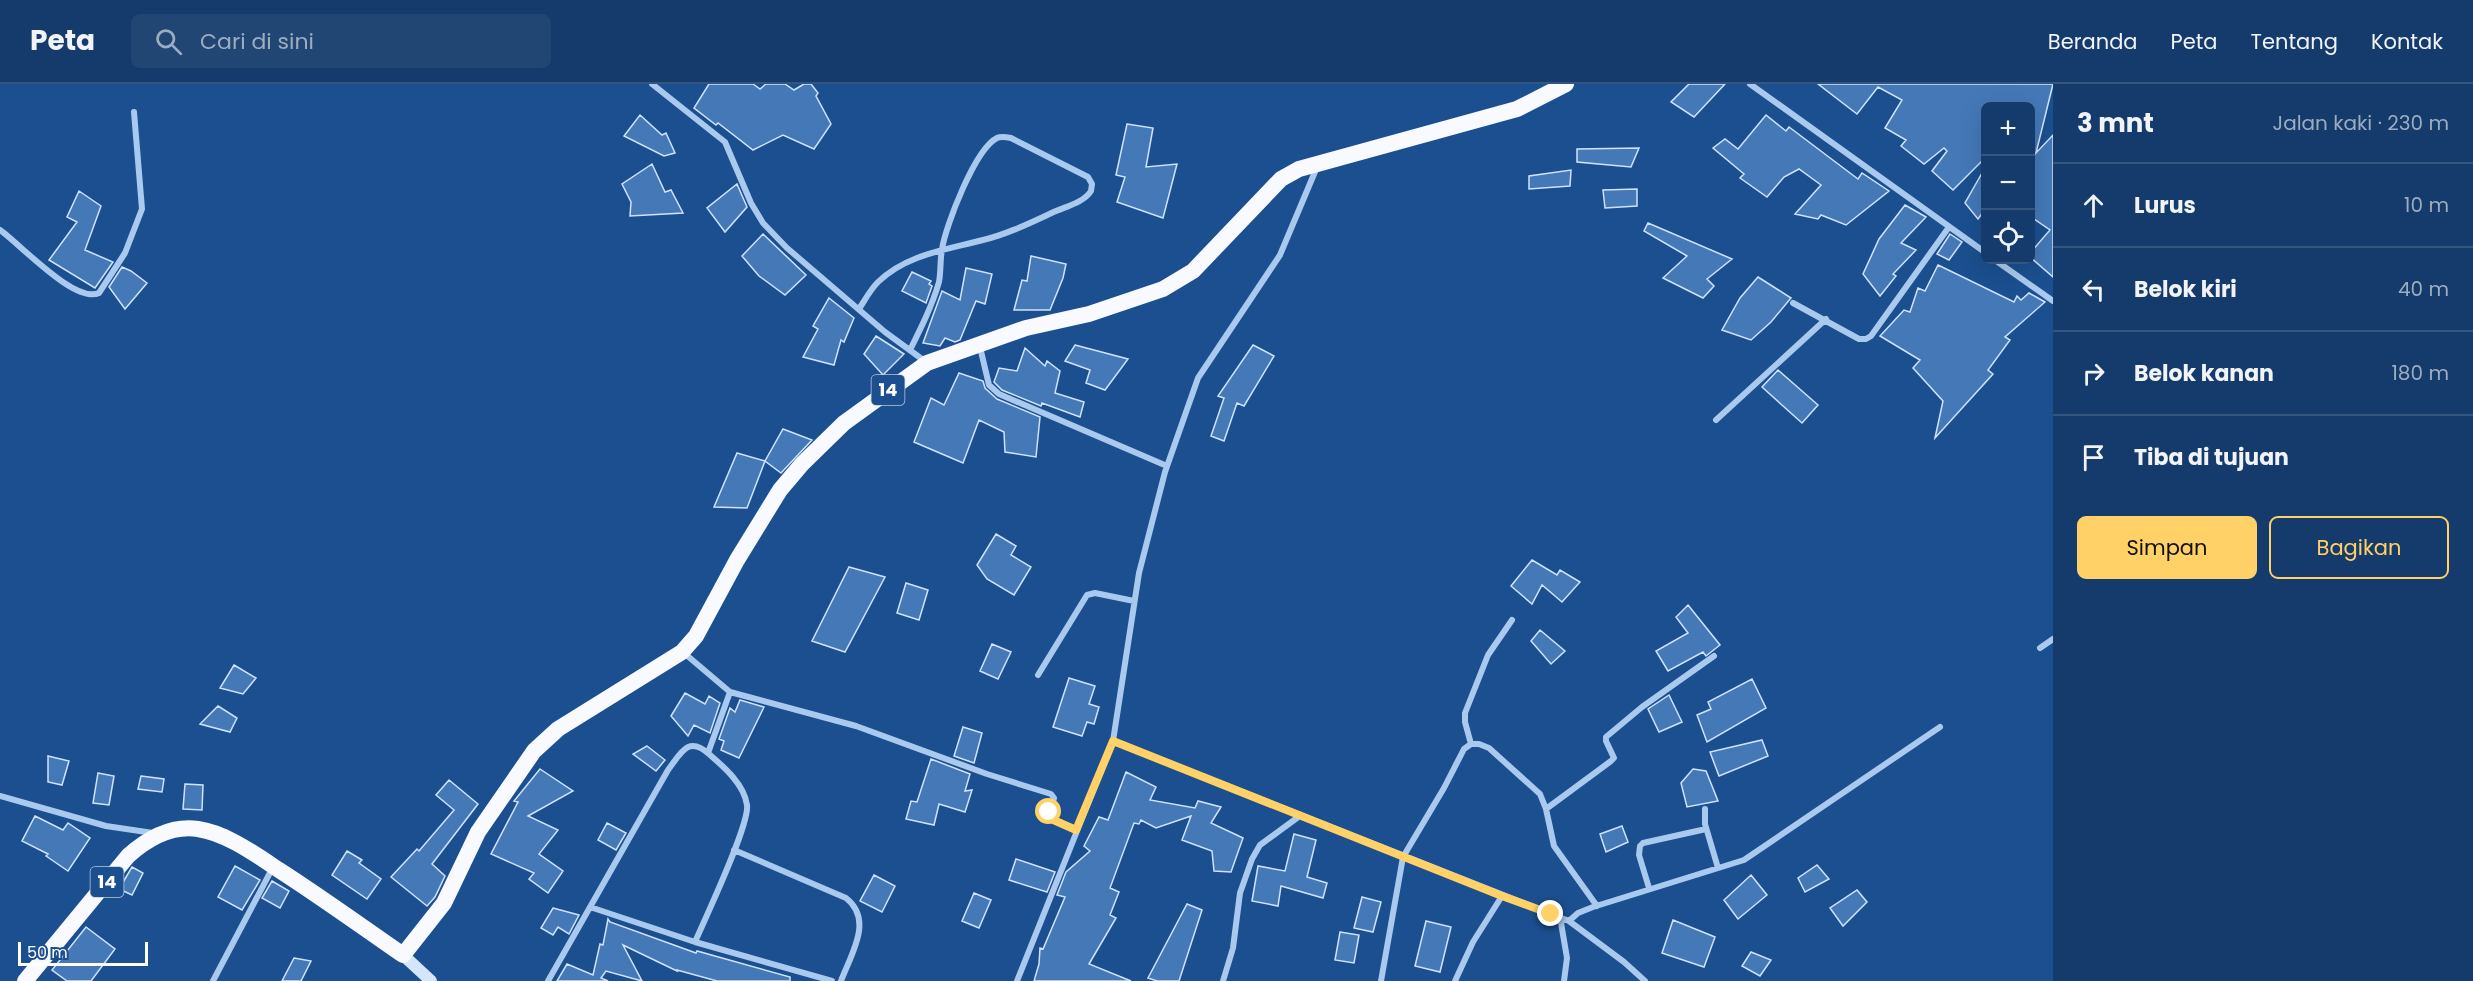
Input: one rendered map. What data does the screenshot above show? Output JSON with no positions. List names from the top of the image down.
{
  "streets": {
    "highway": ["14"]
  },
  "scale_bar": "50 m",
  "page": {
    "header": "Peta",
    "search": "Cari di sini",
    "nav": [
      "Beranda",
      "Peta",
      "Tentang",
      "Kontak"
    ],
    "heading": ["3 mnt", "Jalan kaki · 230 m"],
    "map_buttons": ["+", "−"],
    "list": [
      ["Lurus", "10 m"],
      ["Belok kiri", "40 m"],
      ["Belok kanan", "180 m"],
      "Tiba di tujuan"
    ],
    "buttons": ["Simpan", "Bagikan"],
    "scale": "50 m"
  }
}
